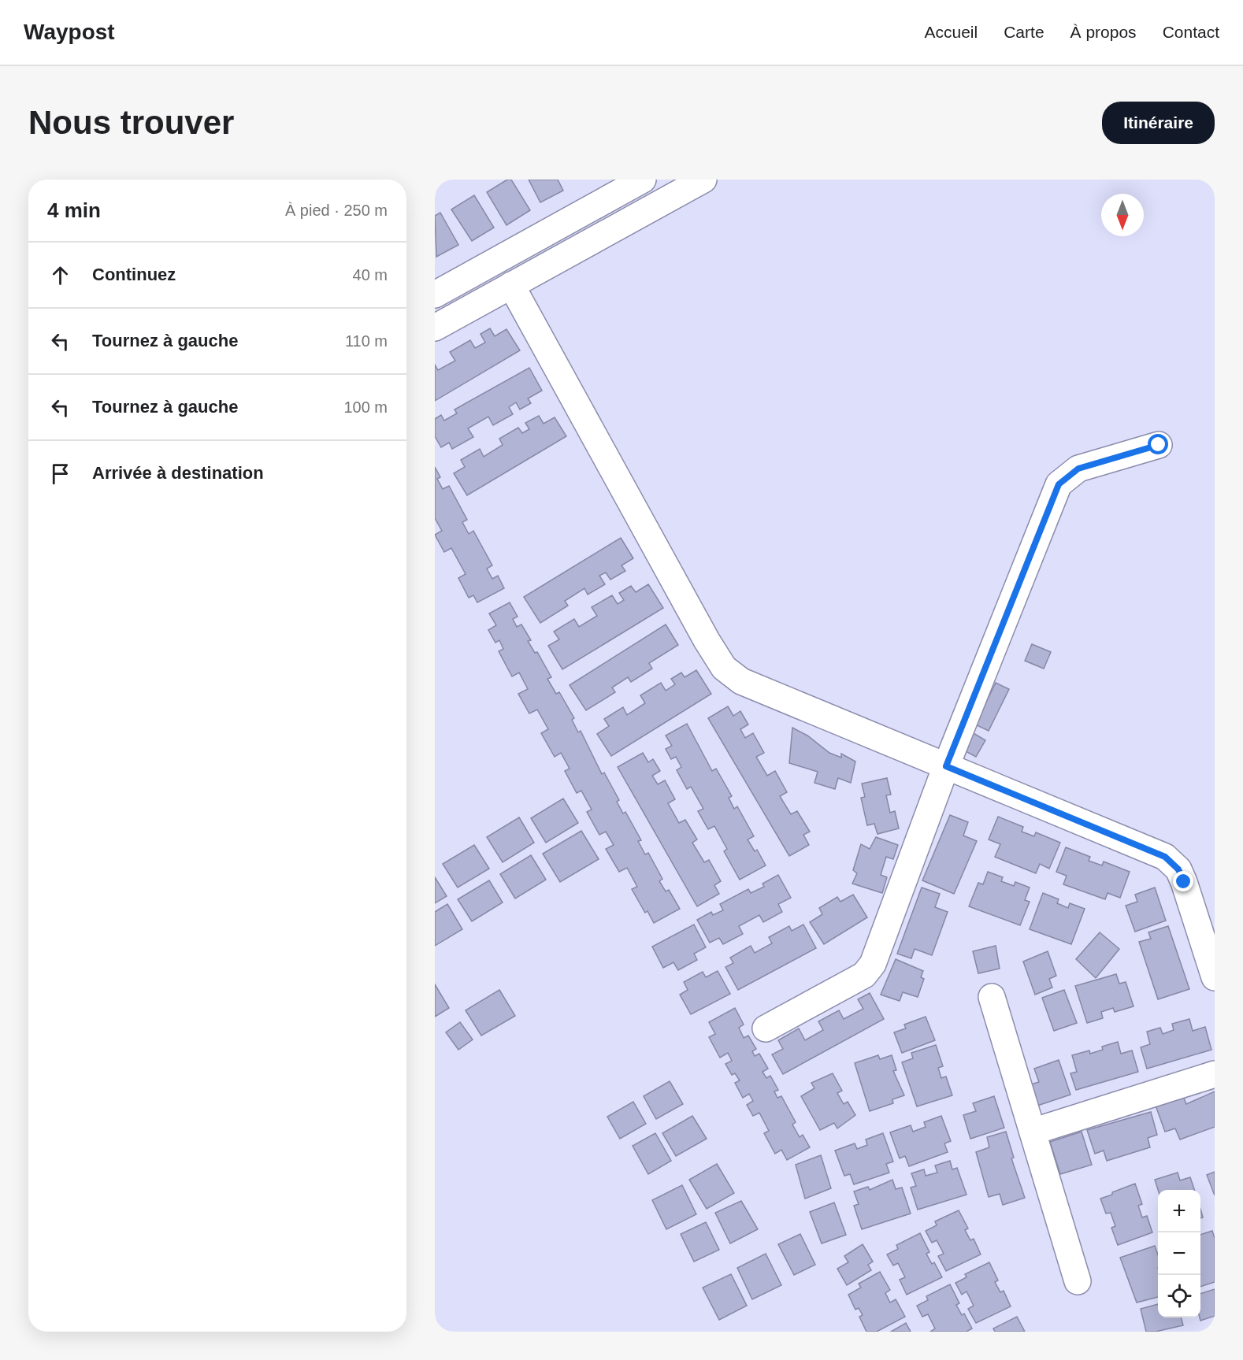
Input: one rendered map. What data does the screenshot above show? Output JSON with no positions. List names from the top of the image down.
{
  "north": "bottom",
  "page": {
    "header": "Waypost",
    "nav": [
      "Accueil",
      "Carte",
      "À propos",
      "Contact"
    ],
    "buttons": "Itinéraire",
    "title": "Nous trouver",
    "heading": ["4 min", "À pied · 250 m"],
    "list": [
      ["Continuez", "40 m"],
      ["Tournez à gauche", "110 m"],
      ["Tournez à gauche", "100 m"],
      "Arrivée à destination"
    ],
    "map_buttons": ["+", "−"]
  }
}
